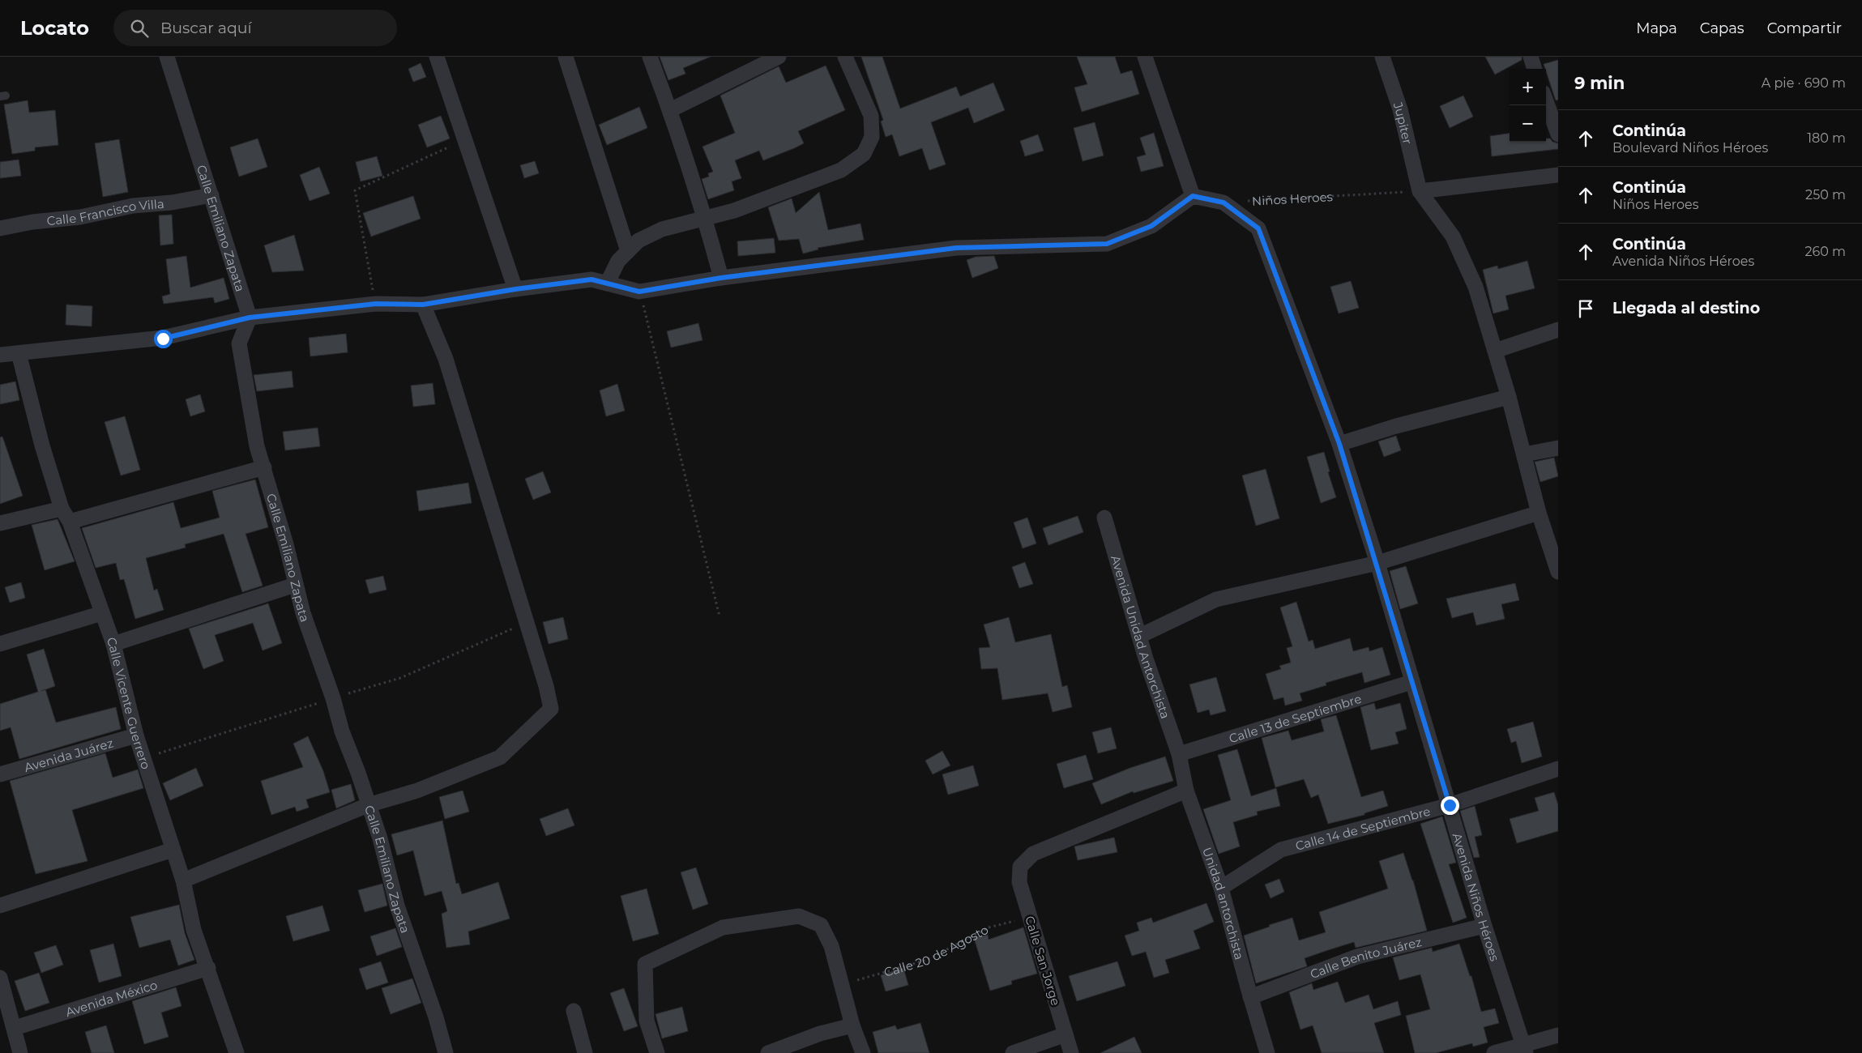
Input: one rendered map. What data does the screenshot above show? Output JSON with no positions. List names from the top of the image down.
{
  "streets": {
    "street": [
      "Jupiter",
      "Calle Francisco Villa",
      "Calle Emiliano Zapata",
      "Avenida Unidad Antorchista",
      "Calle Vicente Guerrero",
      "Calle 13 de Septiembre",
      "Avenida Juárez",
      "Calle 14 de Septiembre",
      "Avenida Niños Héroes",
      "Unidad antorchista",
      "Calle Benito Juárez",
      "Calle San Jorge",
      "Avenida México"
    ],
    "path": ["Niños Heroes", "Calle 20 de Agosto"]
  },
  "crossings": [
    ["Jupiter", "Niños Heroes"],
    ["Niños Heroes", "Avenida Niños Héroes"],
    ["Calle Francisco Villa", "Calle Emiliano Zapata"],
    ["Avenida Unidad Antorchista", "Calle 13 de Septiembre"],
    ["Avenida Unidad Antorchista", "Unidad antorchista"],
    ["Calle Vicente Guerrero", "Avenida Juárez"],
    ["Calle Vicente Guerrero", "Avenida México"],
    ["Calle 13 de Septiembre", "Avenida Niños Héroes"],
    ["Calle 13 de Septiembre", "Unidad antorchista"],
    ["Calle 14 de Septiembre", "Avenida Niños Héroes"],
    ["Calle 14 de Septiembre", "Unidad antorchista"],
    ["Avenida Niños Héroes", "Calle Benito Juárez"],
    ["Unidad antorchista", "Calle Benito Juárez"],
    ["Unidad antorchista", "Calle San Jorge"],
    ["Calle 20 de Agosto", "Calle San Jorge"]
  ],
  "page": {
    "header": "Locato",
    "search": "Buscar aquí",
    "nav": ["Mapa", "Capas", "Compartir"],
    "heading": ["9 min", "A pie · 690 m"],
    "map_buttons": ["+", "−"],
    "list": [
      ["Continúa", "Boulevard Niños Héroes", "180 m"],
      ["Continúa", "Niños Heroes", "250 m"],
      ["Continúa", "Avenida Niños Héroes", "260 m"],
      "Llegada al destino"
    ]
  }
}
